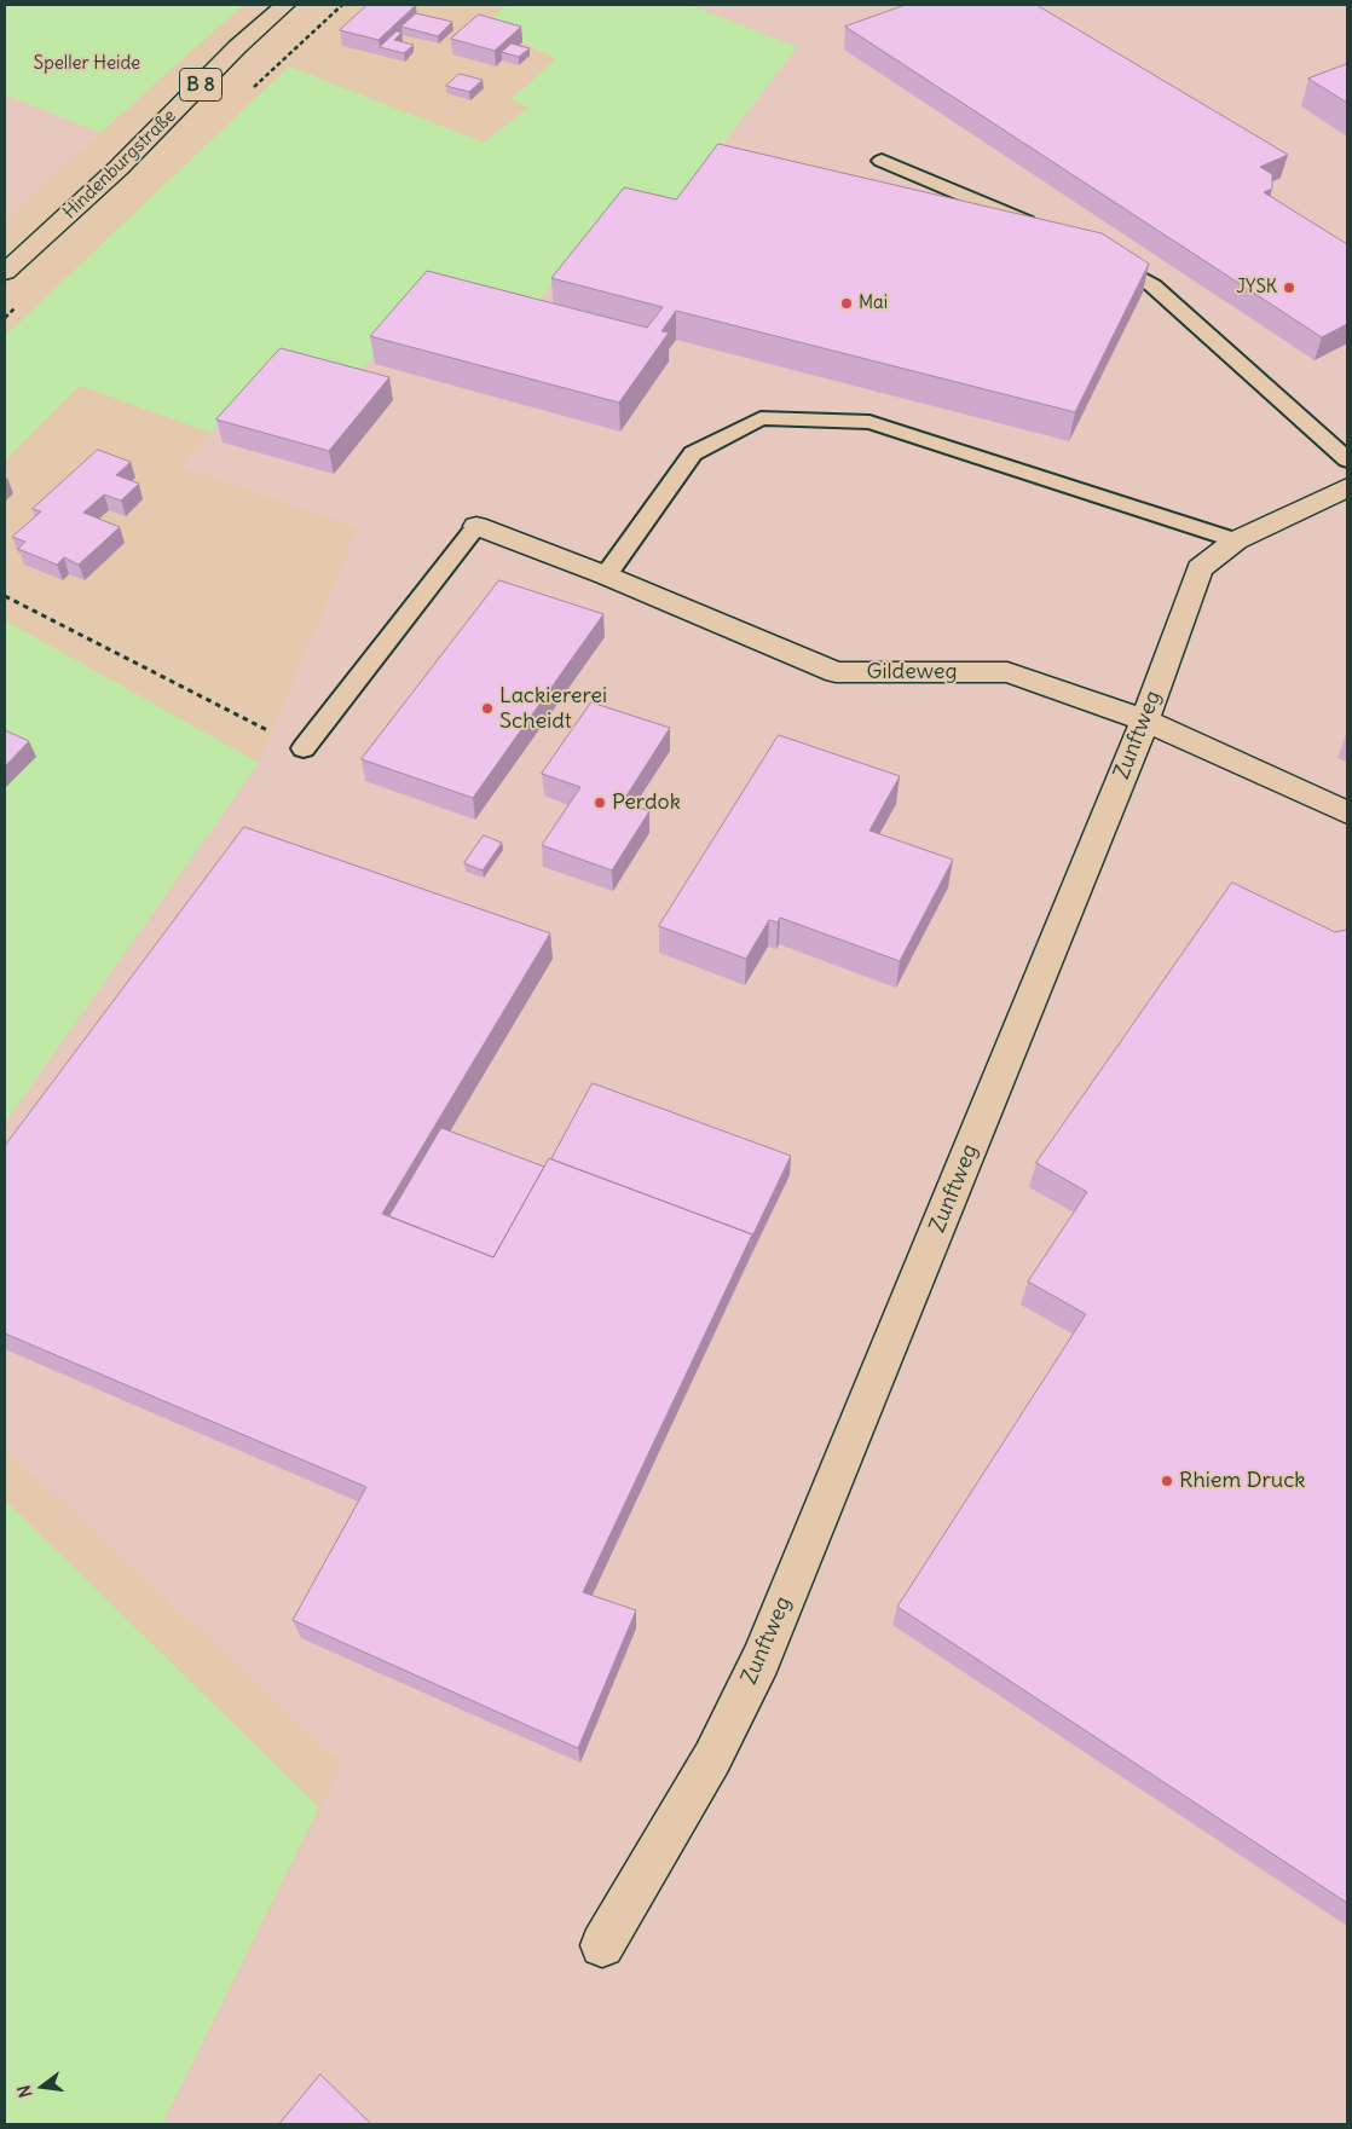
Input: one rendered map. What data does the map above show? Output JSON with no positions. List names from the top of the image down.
{
  "streets": {
    "street": [
      "B 8",
      "Hindenburgstraße",
      "Gildeweg",
      "Zunftweg"
    ]
  },
  "crossings": [
    ["Gildeweg", "Zunftweg"]
  ],
  "parks": ["Speller Heide"],
  "places": [
    "JYSK",
    "Mai",
    "Lackiererei Scheidt",
    "Perdok",
    "Rhiem Druck"
  ],
  "north": "left"
}
